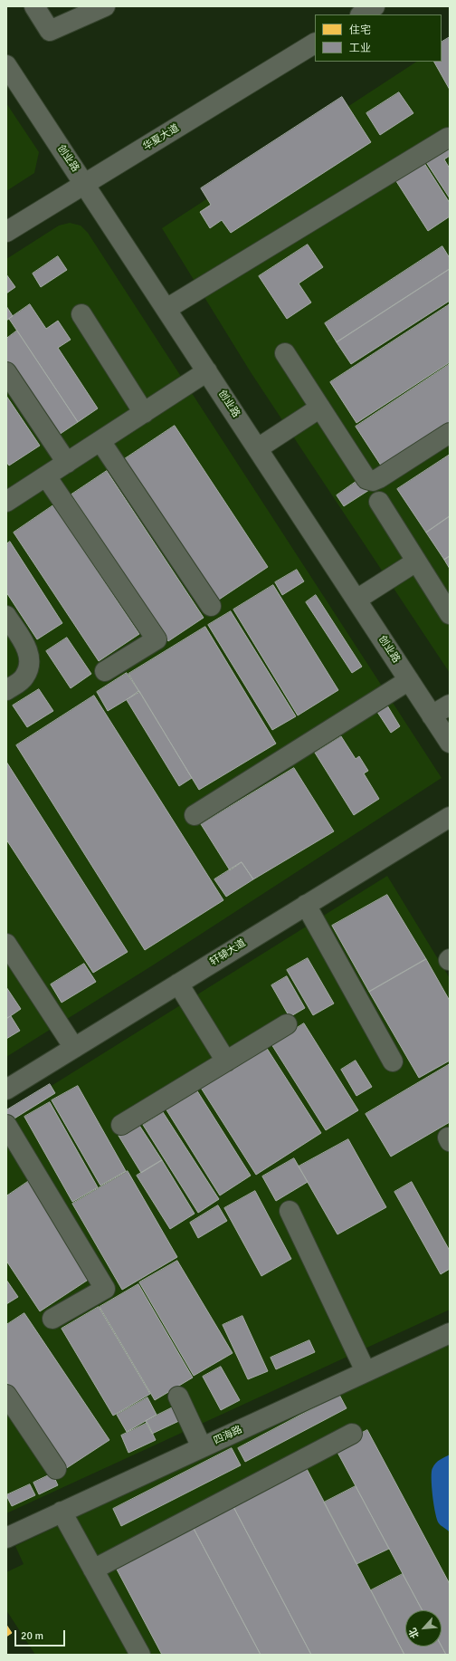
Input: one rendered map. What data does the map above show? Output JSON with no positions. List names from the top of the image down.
{
  "streets": {
    "street": [
      "华夏大道",
      "创业路",
      "轩辕大道",
      "四海路"
    ]
  },
  "crossings": [
    ["华夏大道", "创业路"]
  ],
  "legend": ["住宅", "工业"],
  "scale_bar": "20 m",
  "north": "bottom left"
}
